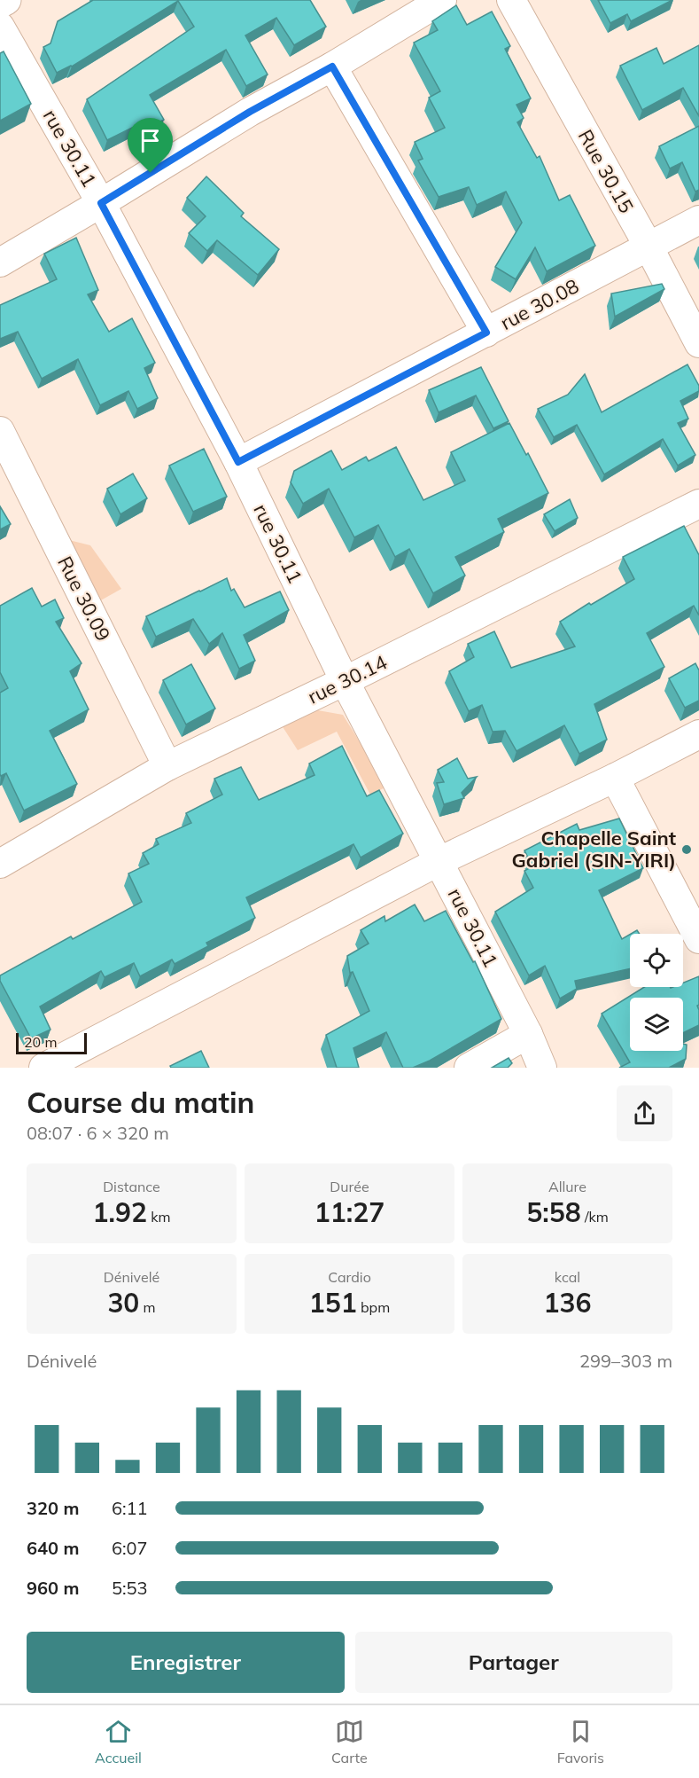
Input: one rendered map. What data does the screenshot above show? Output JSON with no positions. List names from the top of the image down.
{
  "streets": {
    "street": [
      "rue 30.11",
      "Rue 30.15",
      "rue 30.08",
      "Rue 30.09",
      "rue 30.14"
    ]
  },
  "crossings": [
    ["rue 30.11", "rue 30.08"],
    ["rue 30.11", "rue 30.14"],
    ["Rue 30.15", "rue 30.08"],
    ["Rue 30.09", "rue 30.14"]
  ],
  "places": ["Chapelle Saint Gabriel (SIN-YIRI)"],
  "scale_bar": "20 m",
  "page": {
    "scale": "20 m",
    "heading": ["Course du matin", "08:07 · 6 × 320 m"],
    "stats": [
      ["Distance", "1.92 km"],
      ["Durée", "11:27"],
      ["Allure", "5:58 /km"],
      ["Dénivelé", "30 m"],
      ["Cardio", "151 bpm"],
      ["kcal", "136"]
    ],
    "chart": ["Dénivelé", "299–303 m"],
    "list": [
      {
        "name": "320 m",
        "note": "6:11"
      },
      {
        "name": "640 m",
        "note": "6:07"
      },
      {
        "name": "960 m",
        "note": "5:53"
      }
    ],
    "buttons": ["Enregistrer", "Partager"],
    "tabs": ["Accueil", "Carte", "Favoris"]
  }
}
